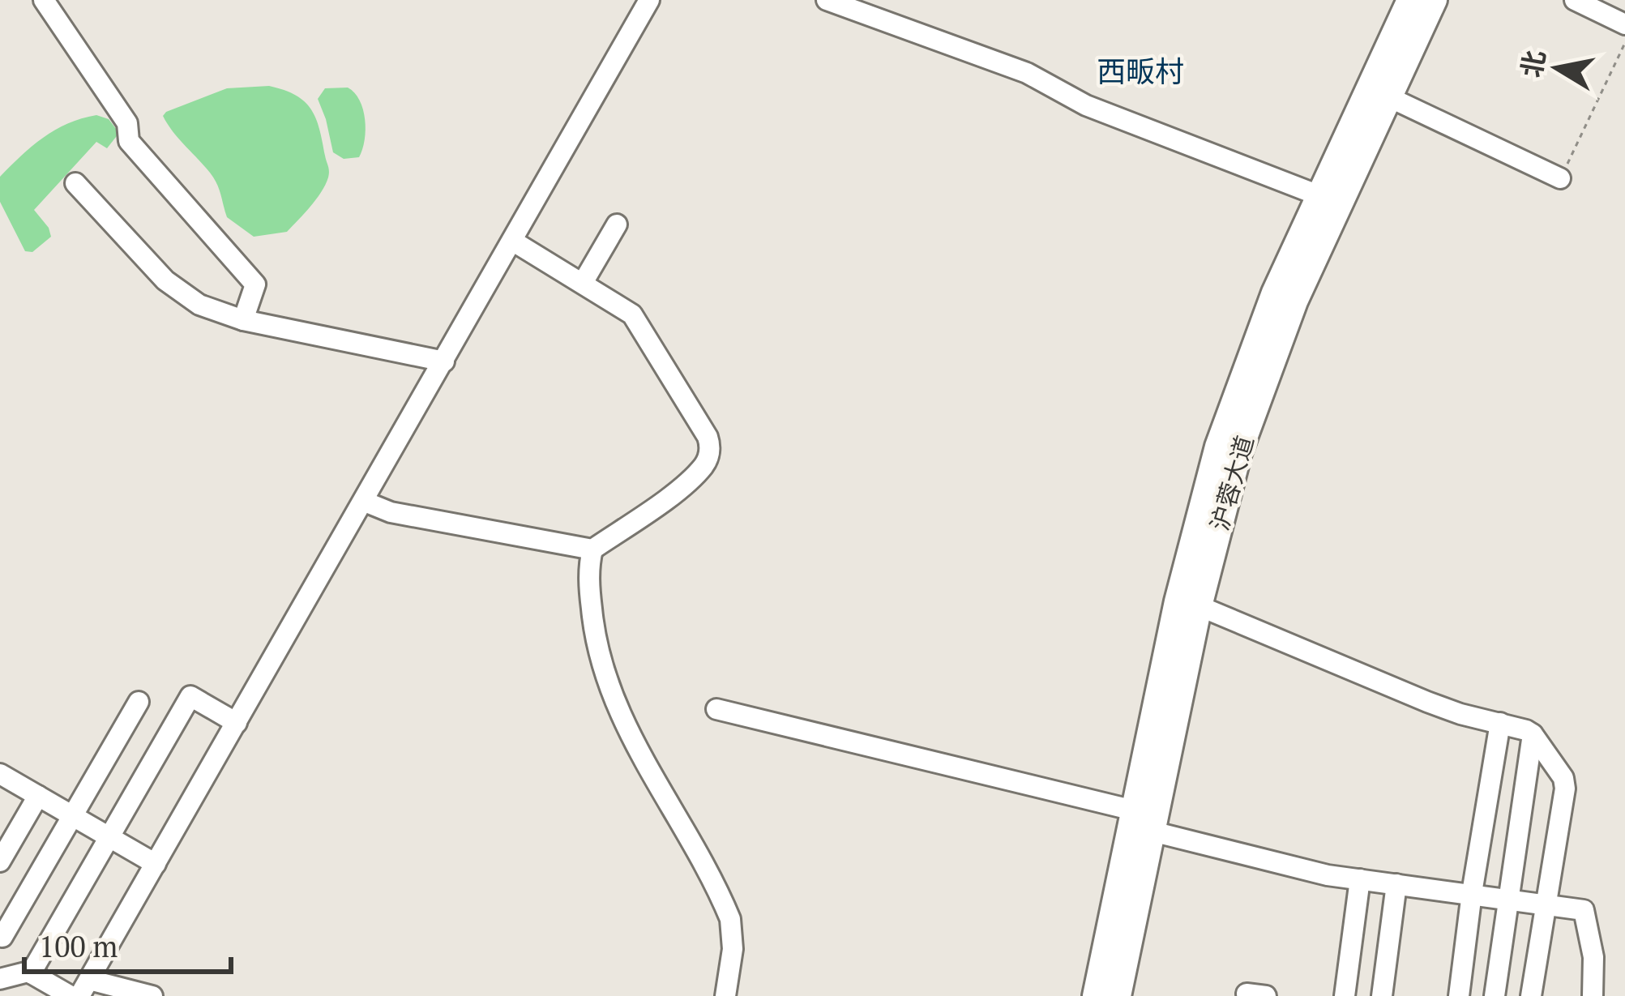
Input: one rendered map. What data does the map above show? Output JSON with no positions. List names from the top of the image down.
{
  "streets": {
    "main road": ["沪蓉大道"]
  },
  "districts": ["西畈村"],
  "scale_bar": "100 m",
  "north": "left"
}
